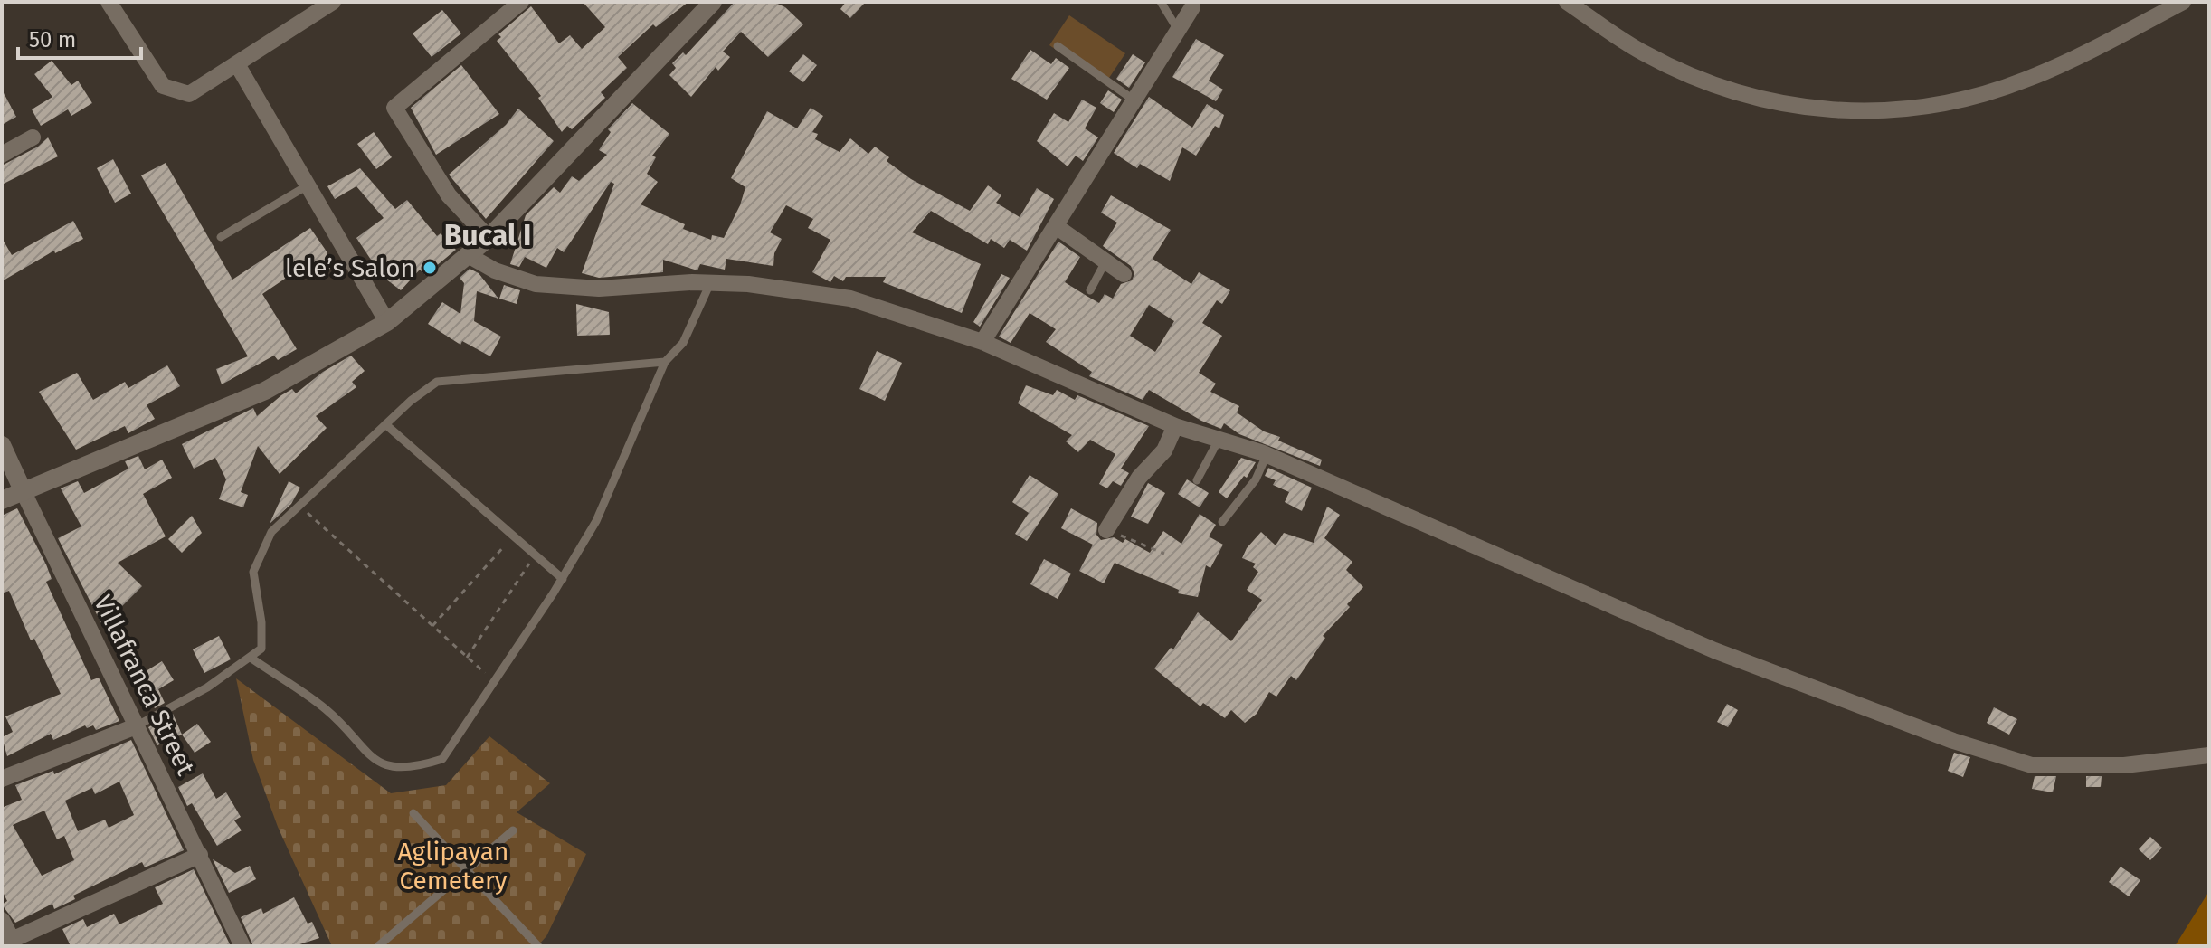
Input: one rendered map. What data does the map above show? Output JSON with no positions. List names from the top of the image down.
{
  "streets": {
    "street": ["Villafranca Street"]
  },
  "districts": ["Bucal I"],
  "parks": ["Aglipayan Cemetery"],
  "places": ["lele’s Salon"],
  "scale_bar": "50 m"
}
